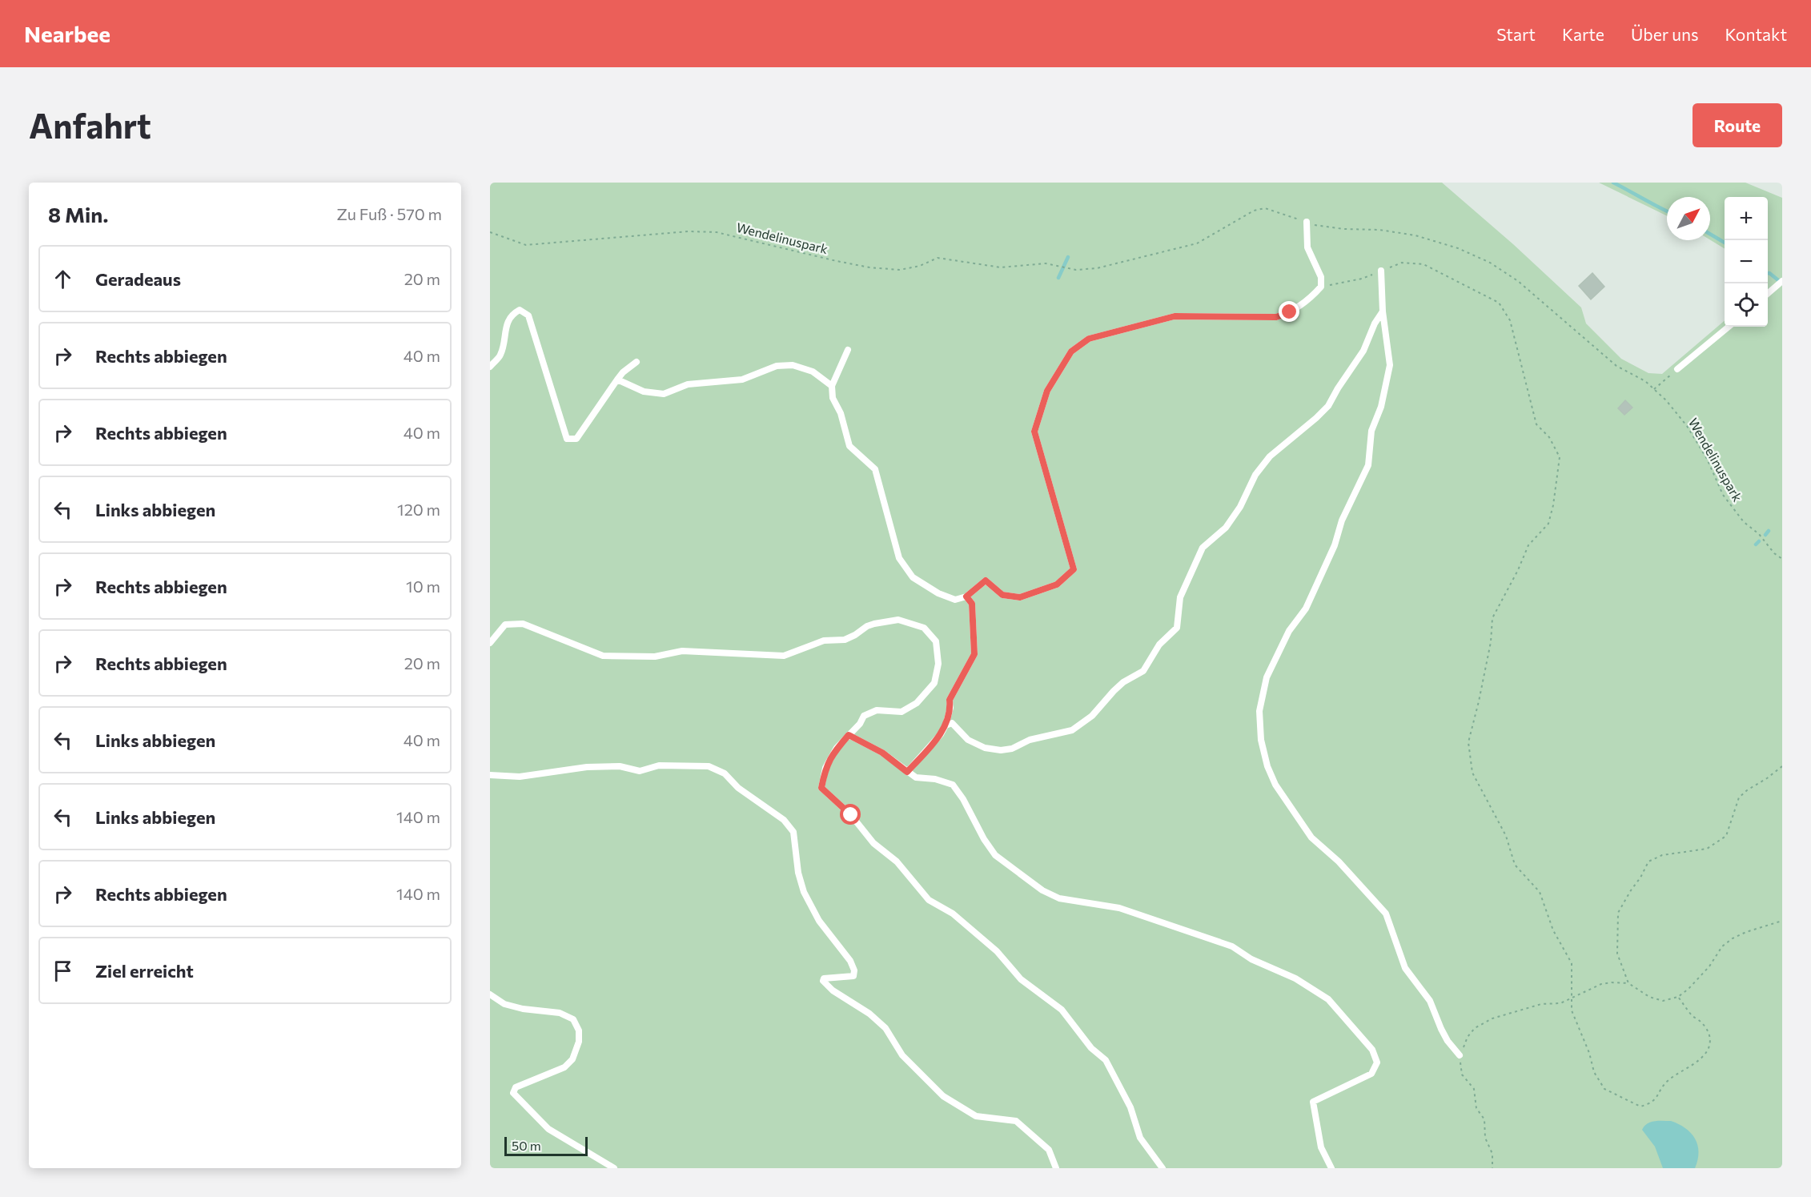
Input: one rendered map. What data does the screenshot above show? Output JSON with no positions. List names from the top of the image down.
{
  "streets": {
    "path": ["Wendelinuspark"]
  },
  "scale_bar": "50 m",
  "north": "top right",
  "page": {
    "header": "Nearbee",
    "nav": [
      "Start",
      "Karte",
      "Über uns",
      "Kontakt"
    ],
    "buttons": "Route",
    "title": "Anfahrt",
    "heading": ["8 Min.", "Zu Fuß · 570 m"],
    "map_buttons": ["+", "−"],
    "list": [
      ["Geradeaus", "20 m"],
      ["Rechts abbiegen", "40 m"],
      ["Rechts abbiegen", "40 m"],
      ["Links abbiegen", "120 m"],
      ["Rechts abbiegen", "10 m"],
      ["Rechts abbiegen", "20 m"],
      ["Links abbiegen", "40 m"],
      ["Links abbiegen", "140 m"],
      ["Rechts abbiegen", "140 m"],
      "Ziel erreicht"
    ],
    "scale": "50 m"
  }
}
